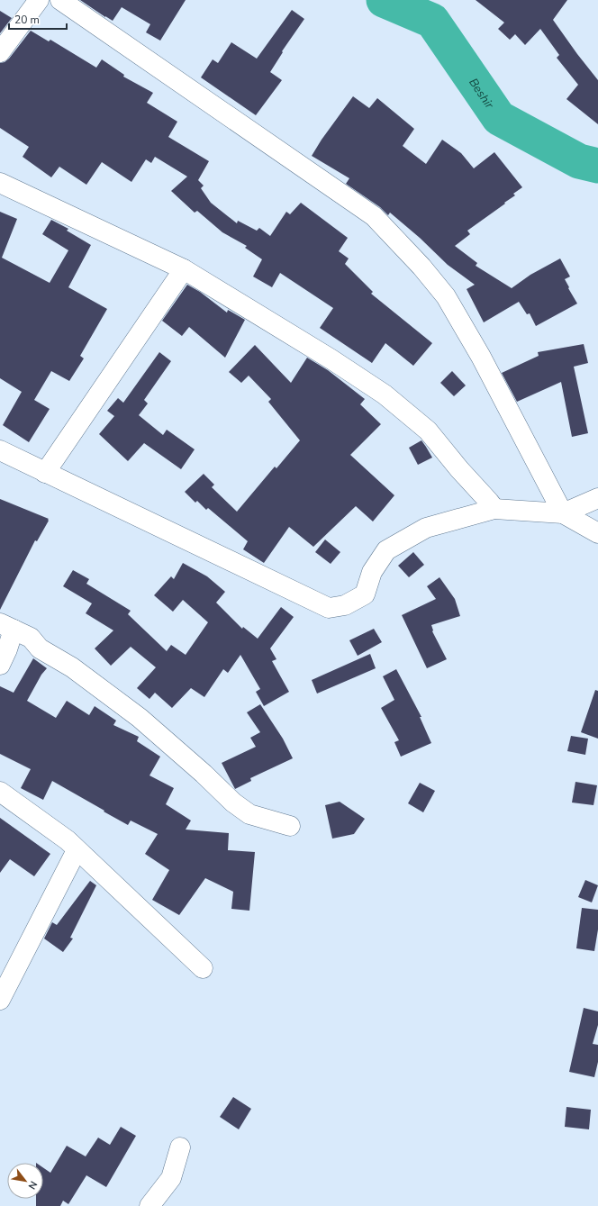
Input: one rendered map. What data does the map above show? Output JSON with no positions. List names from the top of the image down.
{
  "water": ["Beshir"],
  "scale_bar": "20 m",
  "north": "bottom right"
}
